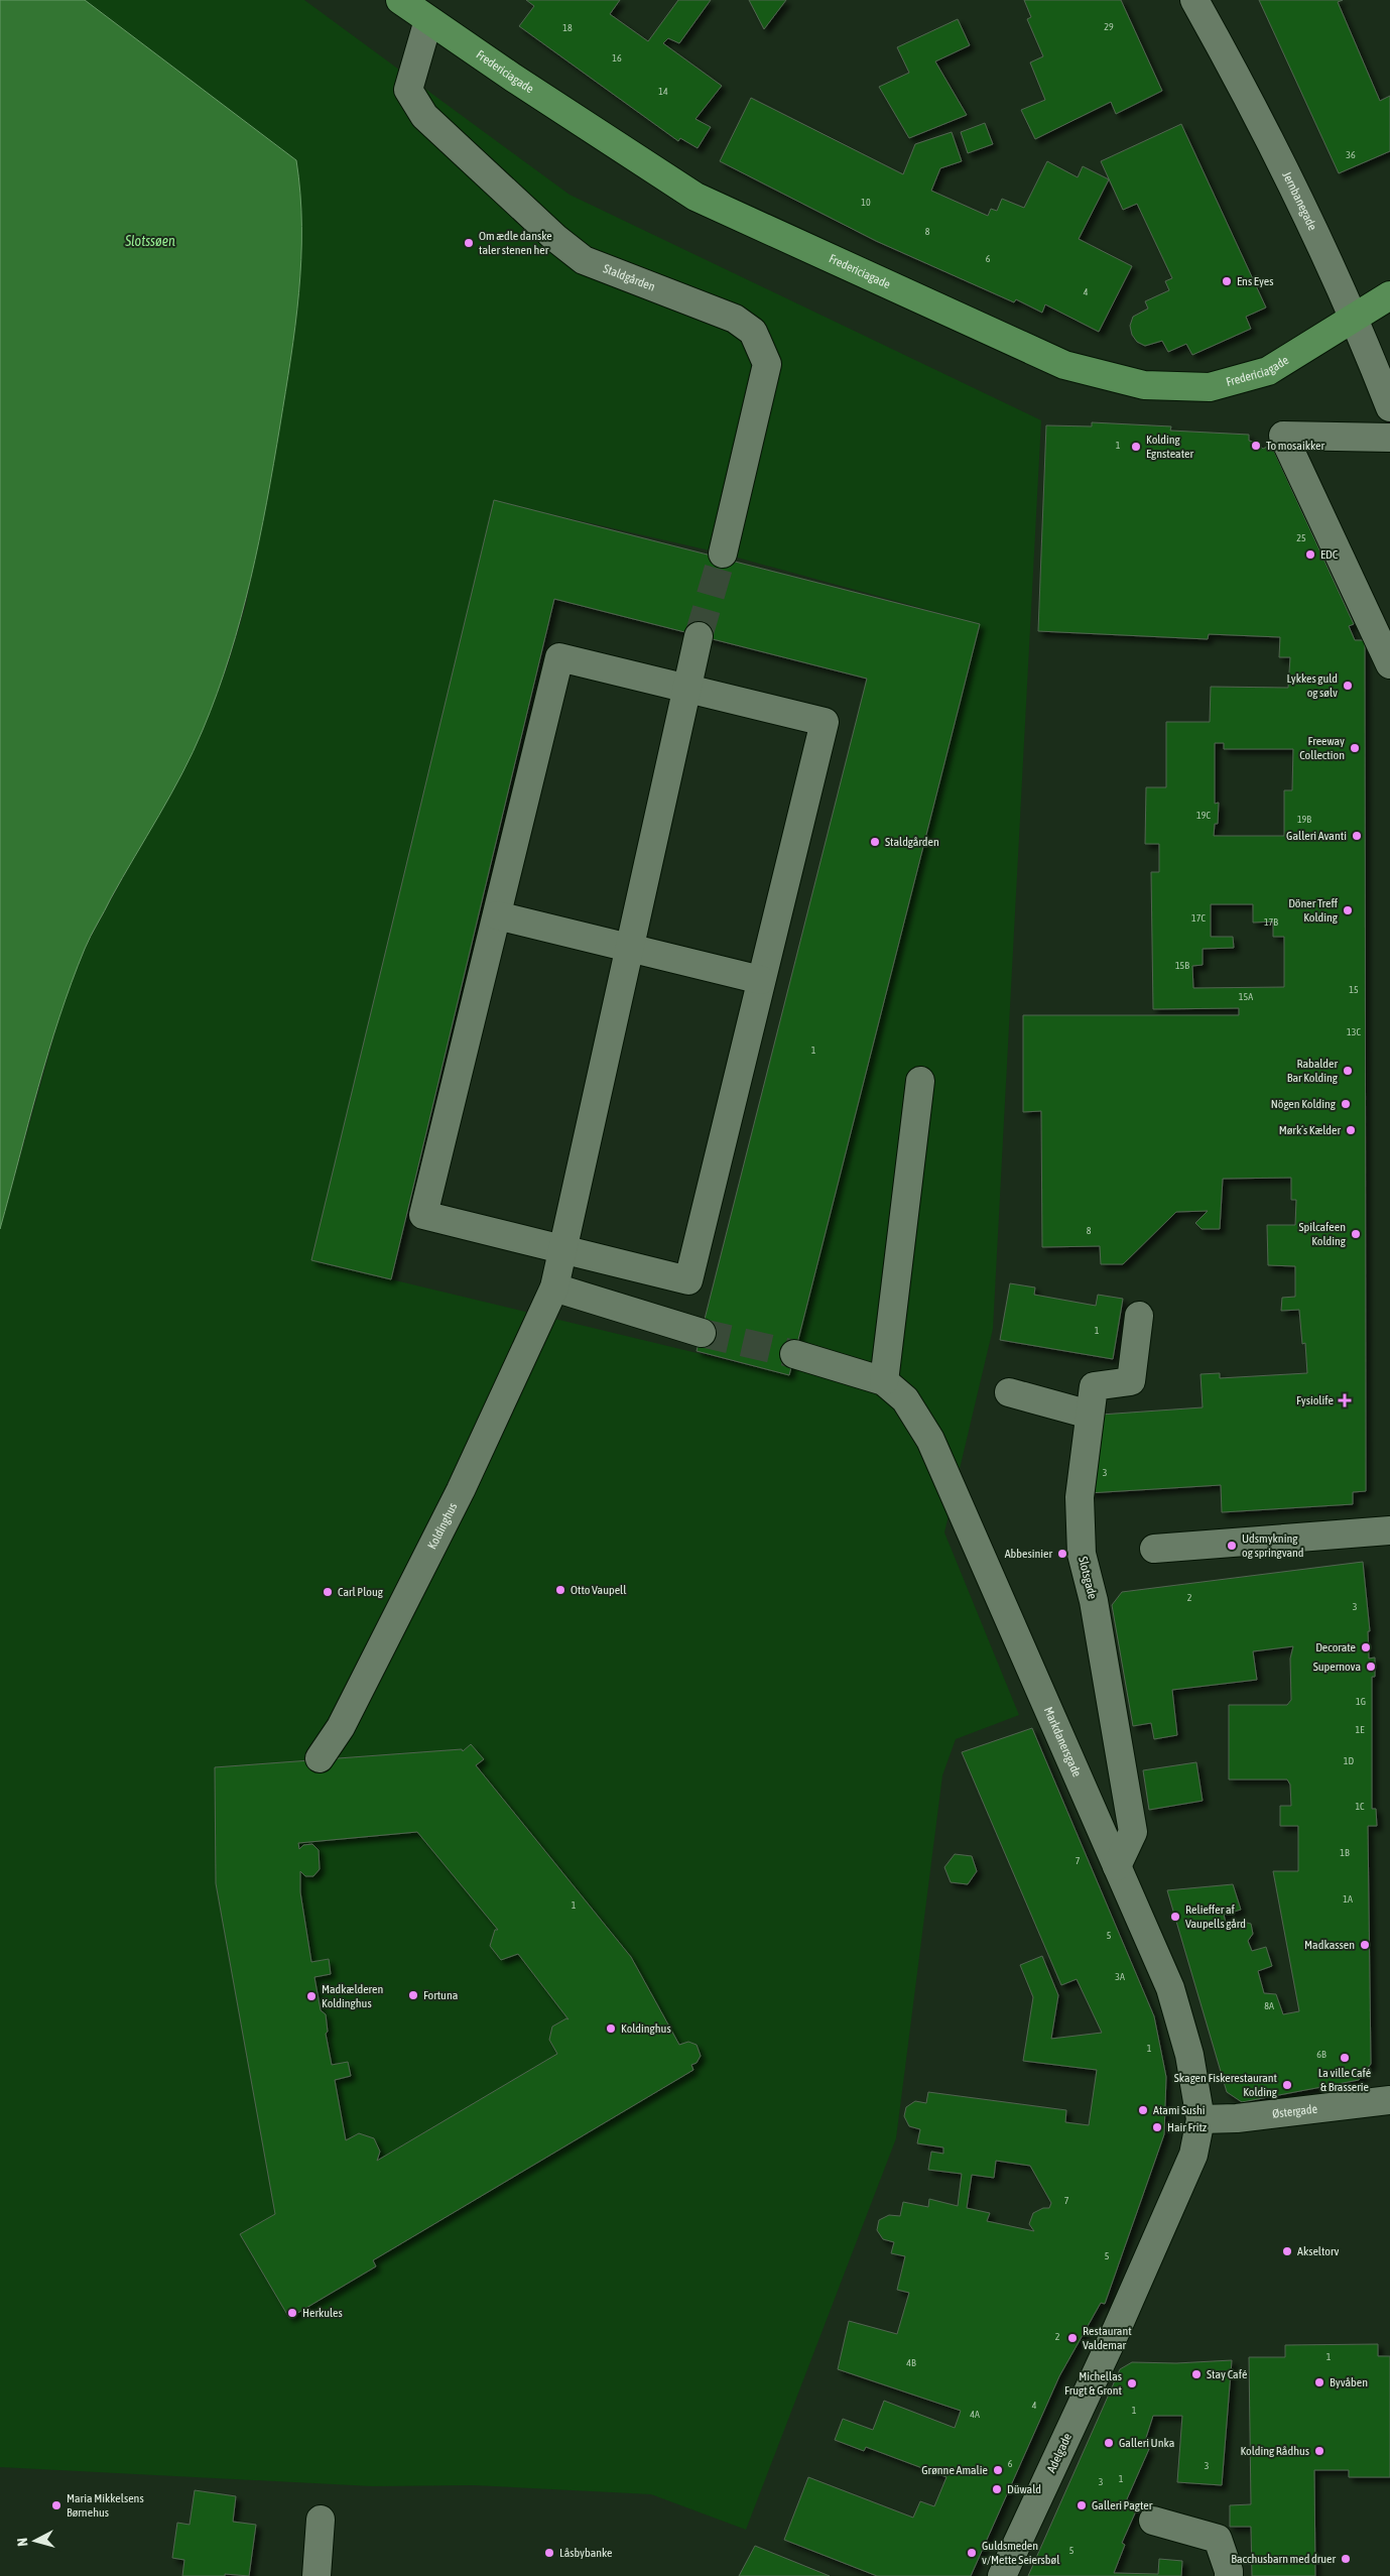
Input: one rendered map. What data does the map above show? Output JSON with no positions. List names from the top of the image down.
{
  "streets": {
    "main road": ["Fredericiagade"],
    "street": [
      "Jernbanegade",
      "Staldgården",
      "Koldinghus",
      "Slotsgade",
      "Markdanersgade",
      "Østergade",
      "Adelgade"
    ]
  },
  "crossings": [
    ["Fredericiagade", "Jernbanegade"],
    ["Fredericiagade", "Staldgården"],
    ["Slotsgade", "Markdanersgade"],
    ["Markdanersgade", "Østergade"],
    ["Markdanersgade", "Adelgade"],
    ["Østergade", "Adelgade"]
  ],
  "water": ["Slotssøen"],
  "places": {
    "other": [
      "Om ædle danske taler stenen her",
      "Ens Eyes",
      "To mosaikker",
      "Kolding Egnsteater",
      "EDC",
      "Lykkes guld og sølv",
      "Freeway Collection",
      "Galleri Avanti",
      "Staldgården",
      "Döner Treff Kolding",
      "Rabalder Bar Kolding",
      "Nögen Kolding",
      "Mørk´s Kælder",
      "Spilcafeen Kolding",
      "Udsmykning og springvand",
      "Abbesinier",
      "Otto Vaupell",
      "Carl Ploug",
      "Decorate",
      "Supernova",
      "Relieffer af Vaupells gård",
      "Madkassen",
      "Fortuna",
      "Madkælderen Koldinghus",
      "Koldinghus",
      "La ville Café & Brasserie",
      "Skagen Fiskerestaurant Kolding",
      "Atami Sushi",
      "Hair Fritz",
      "Akseltorv",
      "Herkules",
      "Restaurant Valdemar",
      "Stay Café",
      "Byvåben",
      "Michellas Frugt & Gront",
      "Galleri Unka",
      "Kolding Rådhus",
      "Grønne Amalie",
      "Düwald",
      "Maria Mikkelsens Børnehus",
      "Galleri Pagter",
      "Låsbybanke",
      "Guldsmeden v/Mette Seiersbøl",
      "Bacchusbarn med druer"
    ],
    "health": ["Fysiolife"]
  },
  "house_numbers": [
    "29",
    "18",
    "16",
    "14",
    "36",
    "10",
    "8",
    "6",
    "4",
    "1",
    "25",
    "19C",
    "19B",
    "17C",
    "17B",
    "15B",
    "15",
    "15A",
    "13C",
    "1",
    "8",
    "1",
    "3",
    "2",
    "3",
    "1G",
    "1E",
    "1D",
    "1C",
    "1B",
    "7",
    "1A",
    "1",
    "5",
    "3A",
    "8A",
    "1",
    "6B",
    "7",
    "5",
    "2",
    "1",
    "4B",
    "4",
    "1",
    "4A",
    "6",
    "3",
    "1",
    "3",
    "5"
  ],
  "north": "left"
}
